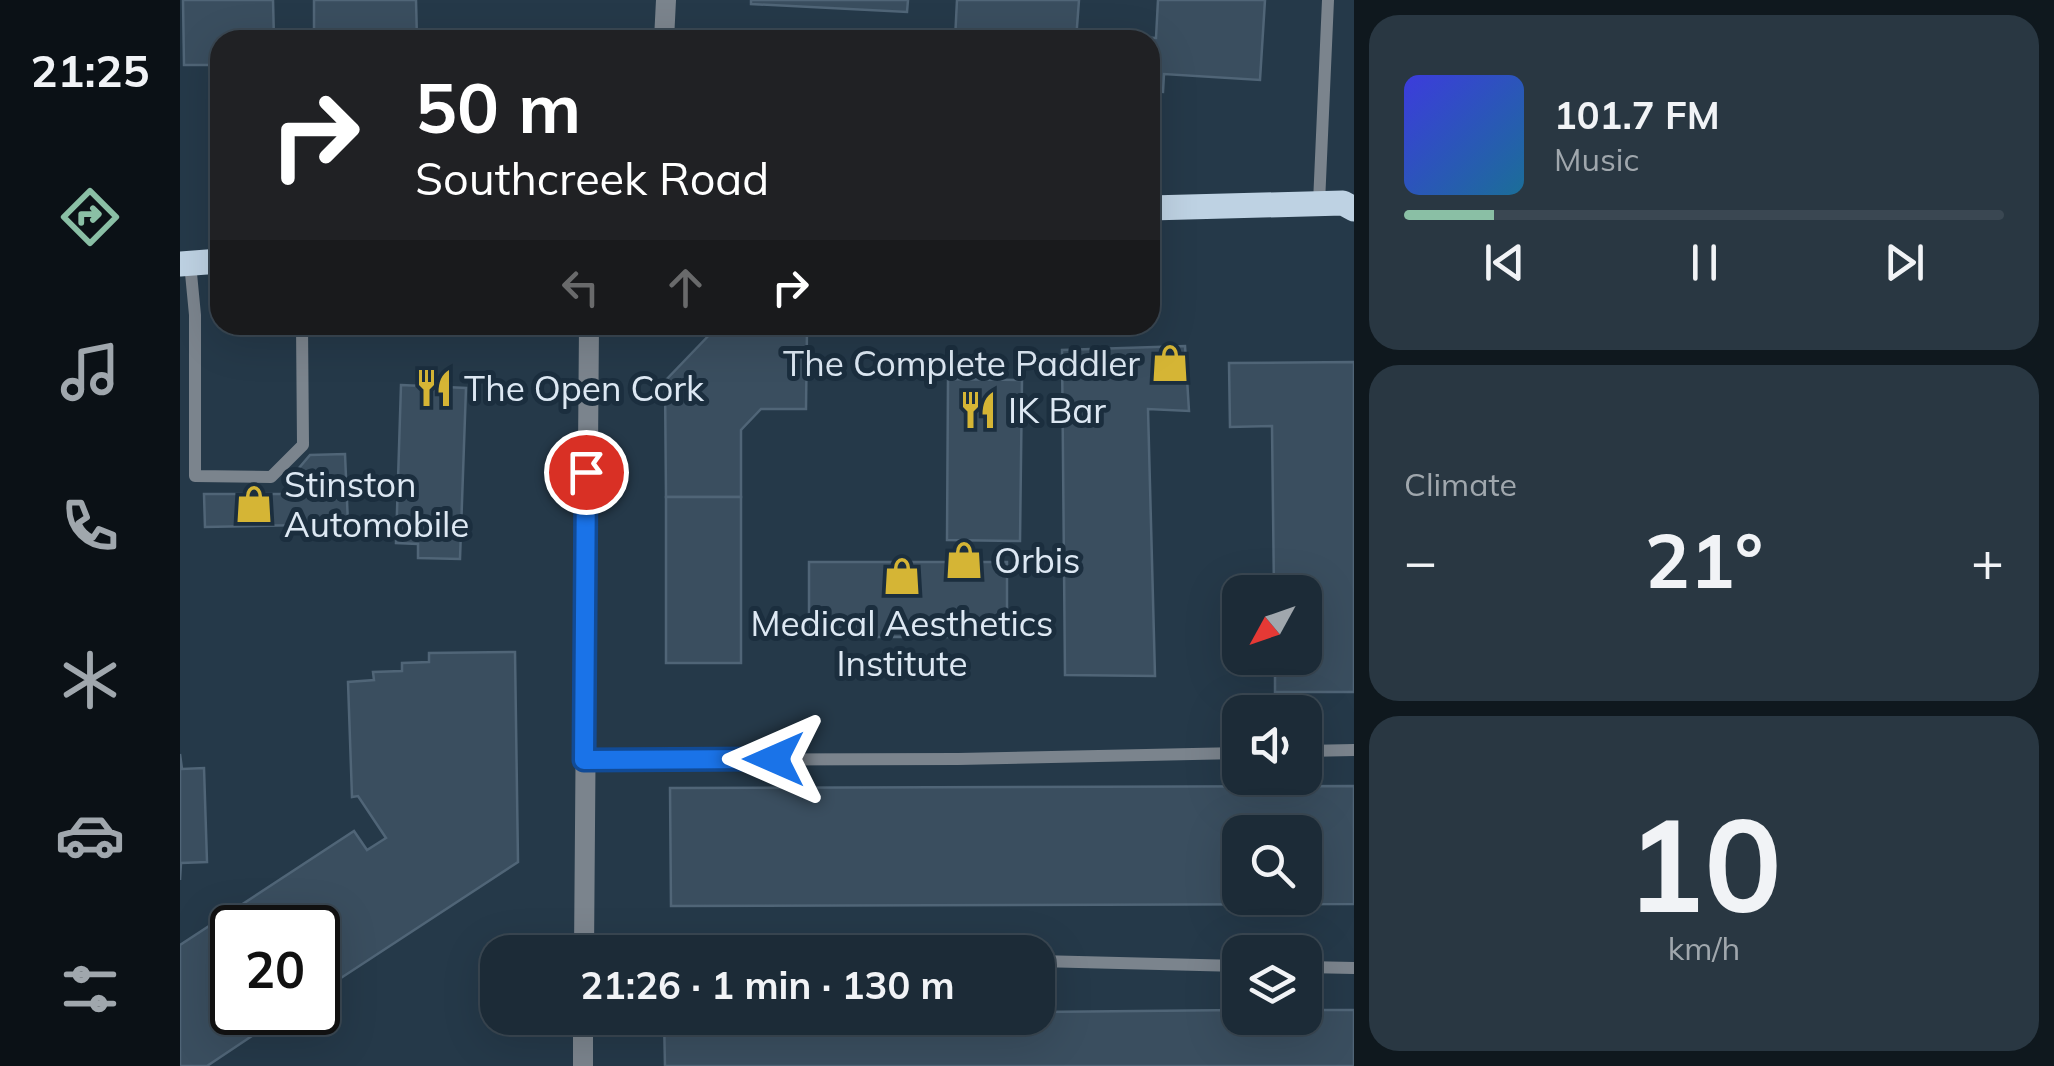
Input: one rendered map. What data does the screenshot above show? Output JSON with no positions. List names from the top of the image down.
{
  "places": {
    "shop": [
      "The Complete Paddler",
      "Stinston Automobile",
      "Orbis",
      "Medical Aesthetics Institute"
    ],
    "restaurant": ["The Open Cork", "IK Bar"]
  },
  "north": "bottom left",
  "page": {
    "tabs": "21:25",
    "turn": ["50 m", "Southcreek Road"],
    "song": ["101.7 FM", "Music"],
    "tile": [
      "Climate",
      ["10", "km/h"]
    ],
    "heat": ["−", "21°", "+"],
    "limit": "20",
    "trip": "21:26 · 1 min · 130 m"
  }
}
